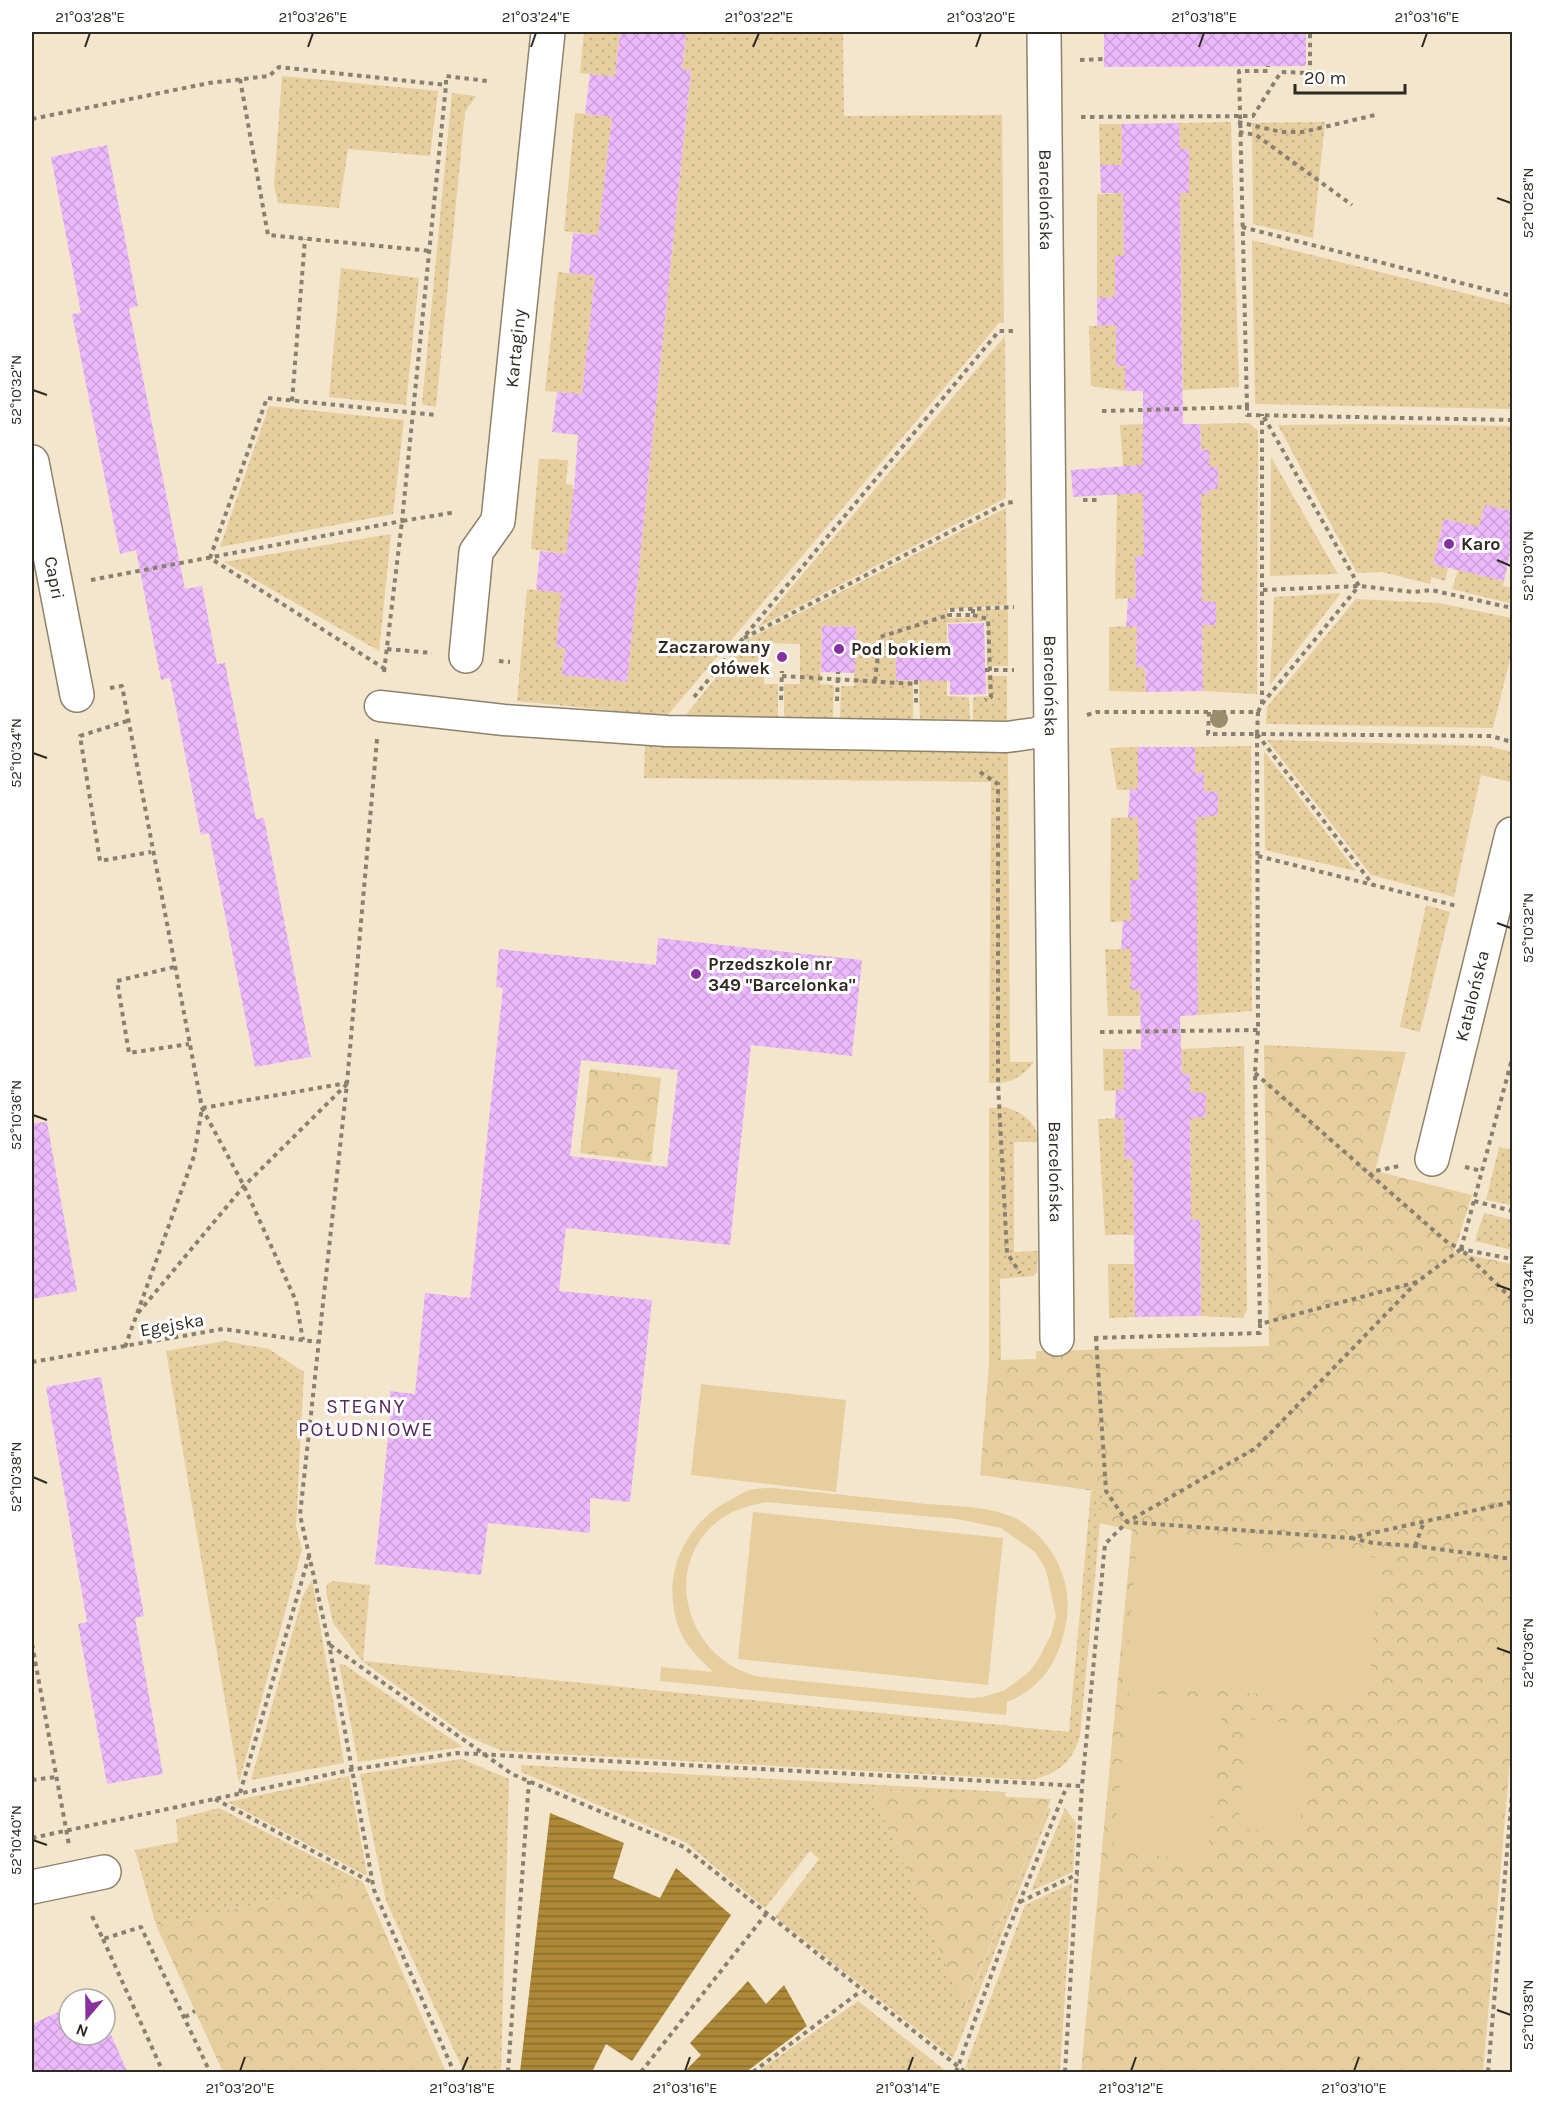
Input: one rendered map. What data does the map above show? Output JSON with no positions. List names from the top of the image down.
{
  "streets": {
    "street": [
      "Barcelońska",
      "Kartaginy",
      "Capri",
      "Katalońska"
    ],
    "path": ["Egejska"]
  },
  "districts": ["STEGNY POŁUDNIOWE"],
  "places": [
    "Karo",
    "Pod bokiem",
    "Zaczarowany ołówek",
    "Przedszkole nr 349 \"Barcelonka\""
  ],
  "scale_bar": "20 m",
  "north": "bottom",
  "coordinates": [
    "21°03'28\"E",
    "21°03'26\"E",
    "21°03'24\"E",
    "21°03'22\"E",
    "21°03'20\"E",
    "21°03'18\"E",
    "21°03'16\"E",
    "52°10'28\"N",
    "52°10'32\"N",
    "52°10'30\"N",
    "52°10'34\"N",
    "52°10'36\"N",
    "52°10'38\"N",
    "52°10'40\"N",
    "21°03'14\"E",
    "21°03'12\"E",
    "21°03'10\"E"
  ]
}
